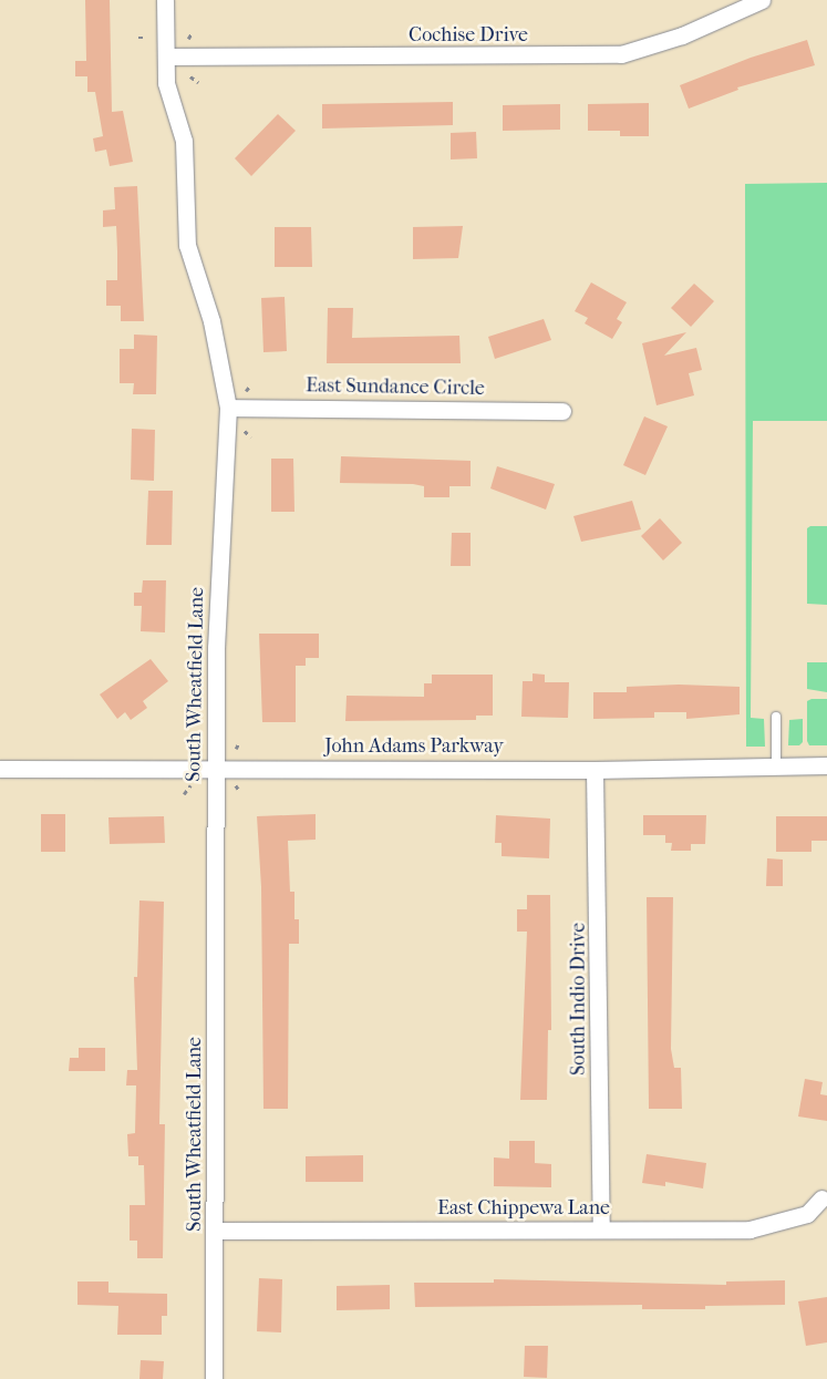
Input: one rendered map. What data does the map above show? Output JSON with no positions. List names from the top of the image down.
{
  "streets": {
    "street": [
      "Cochise Drive",
      "East Sundance Circle",
      "South Wheatfield Lane",
      "John Adams Parkway",
      "South Indio Drive",
      "East Chippewa Lane"
    ]
  },
  "crossings": [
    ["Cochise Drive", "South Wheatfield Lane"],
    ["East Sundance Circle", "South Wheatfield Lane"],
    ["South Wheatfield Lane", "John Adams Parkway"],
    ["South Wheatfield Lane", "East Chippewa Lane"],
    ["John Adams Parkway", "South Indio Drive"],
    ["South Indio Drive", "East Chippewa Lane"]
  ]
}
